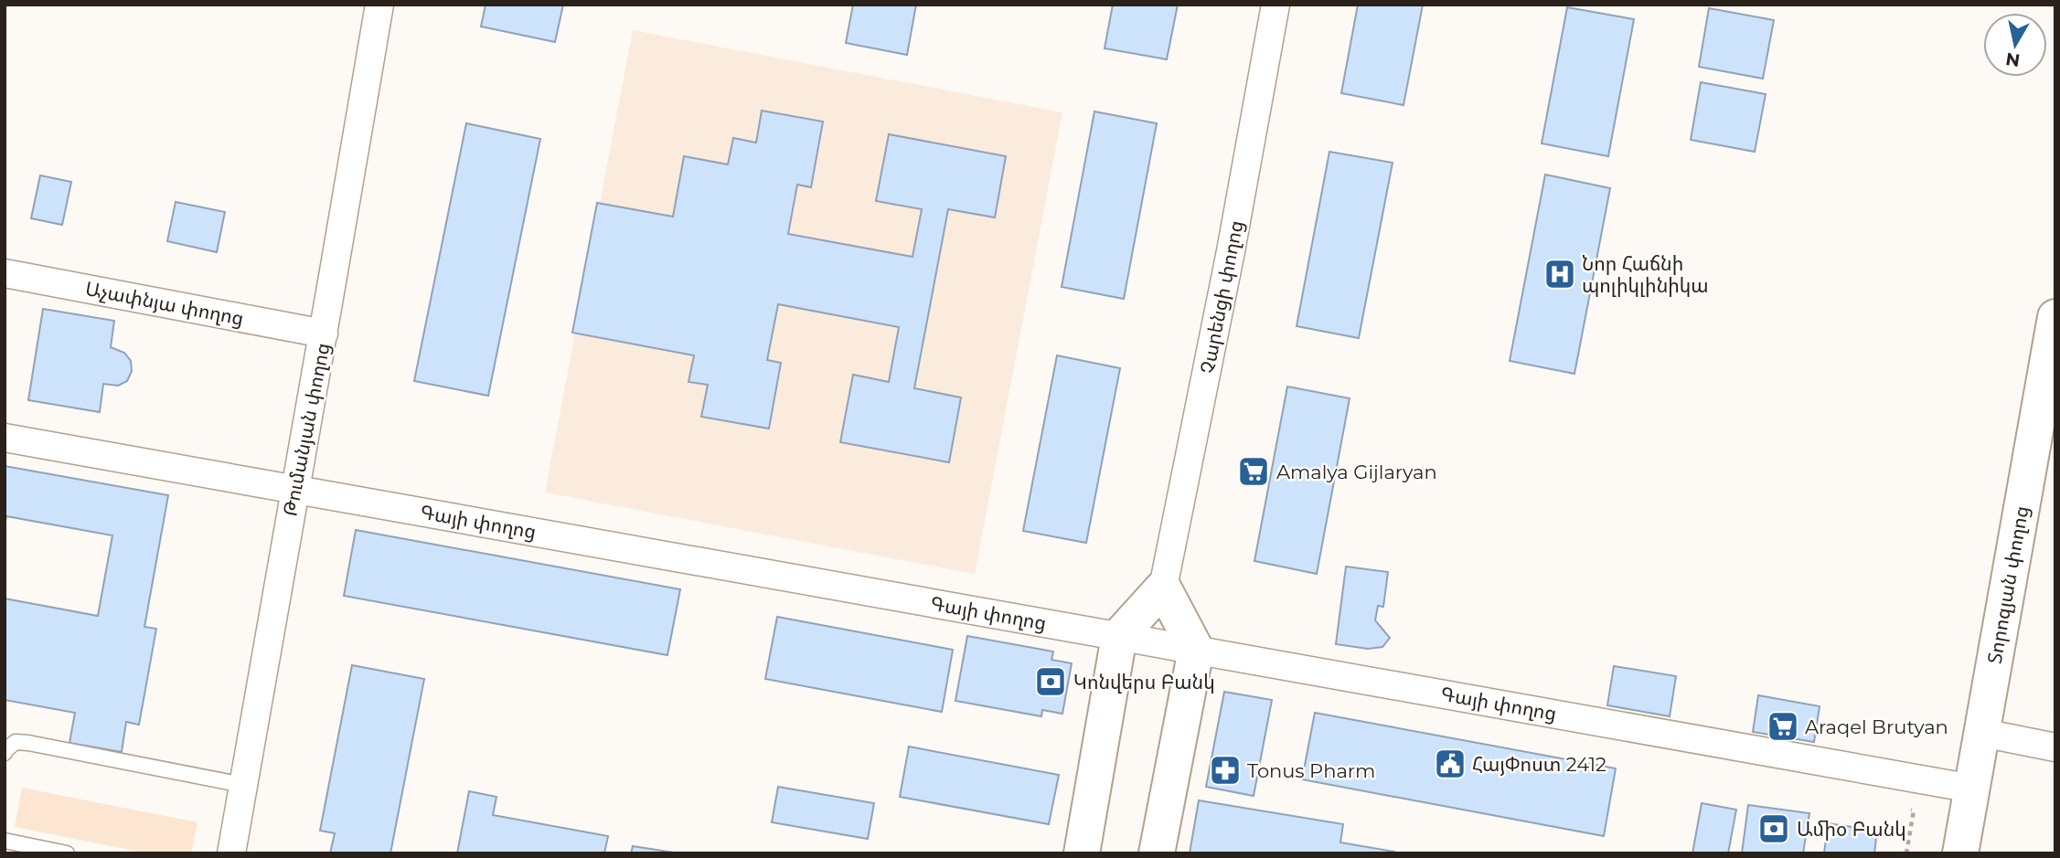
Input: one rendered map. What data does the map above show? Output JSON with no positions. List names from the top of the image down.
{
  "streets": {
    "street": [
      "Չարենցի փողոց",
      "Աչափնյա փողոց",
      "Թումանյան փողոց",
      "Գայի փողոց",
      "Տորոզյան փողոց"
    ]
  },
  "crossings": [
    ["Աչափնյա փողոց", "Թումանյան փողոց"],
    ["Թումանյան փողոց", "Գայի փողոց"],
    ["Գայի փողոց", "Տորոզյան փողոց"]
  ],
  "places": {
    "hospital": ["Նոր Հաճնի պոլիկլինիկա"],
    "supermarket": ["Amalya Gijlaryan", "Araqel Brutyan"],
    "bank": ["Կոնվերս Բանկ", "Ամիօ Բանկ"],
    "public building": ["ՀայՓոստ 2412"],
    "pharmacy": ["Tonus Pharm"]
  },
  "north": "bottom"
}
